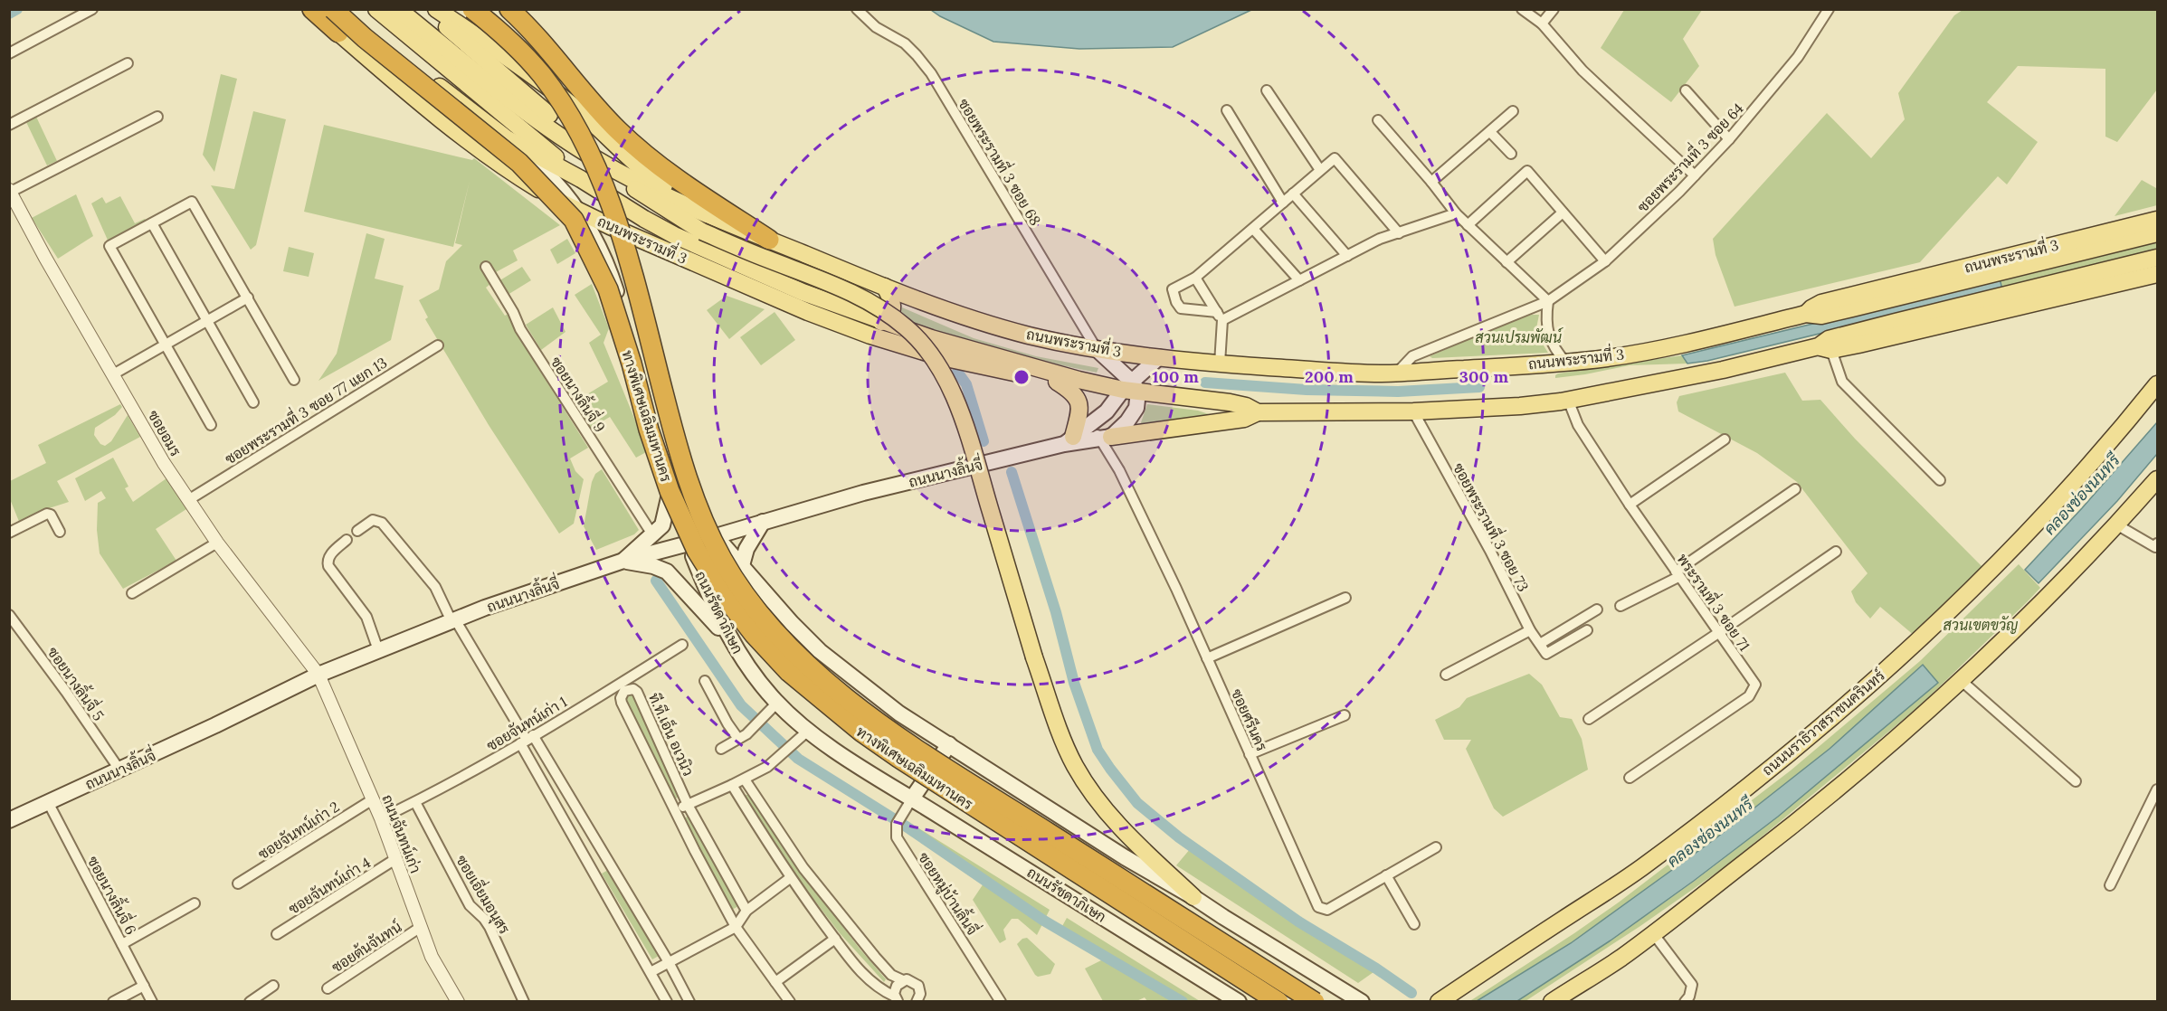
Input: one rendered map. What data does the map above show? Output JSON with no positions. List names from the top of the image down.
{
  "streets": {
    "highway": ["ทางพิเศษเฉลิมมหานคร"],
    "main road": [
      "ถนนพระรามที่ 3",
      "ถนนนางลิ้นจี่",
      "ถนนรัชดาภิเษก",
      "ถนนนราธิวาสราชนครินทร์"
    ],
    "street": [
      "ซอยพระรามที่ 3 ซอย 64",
      "ซอยพระรามที่ 3 ซอย 68",
      "ซอยนางลิ้นจี่ 9",
      "ซอยพระรามที่ 3 ซอย 77 แยก 13",
      "ซอยอมร",
      "ซอยพระรามที่ 3 ซอย 73",
      "พระรามที่ 3 ซอย 71",
      "ซอยนางลิ้นจี่ 5",
      "ซอยศรีนคร",
      "ซอยจันทน์เก่า 1",
      "ที.ที.เอ็น อเวนิว",
      "ซอยจันทน์เก่า 2",
      "ถนนจันทน์เก่า",
      "ซอยจันทน์เก่า 4",
      "ซอยหมู่บ้านลิ้นจี่",
      "ซอยเอี่ยมอนุสร",
      "ซอยนางลิ้นจี่ 6",
      "ซอยต้นจันทน์"
    ]
  },
  "crossings": [
    ["ซอยพระรามที่ 3 ซอย 64", "ถนนพระรามที่ 3"],
    ["ซอยพระรามที่ 3 ซอย 68", "ถนนพระรามที่ 3"],
    ["ถนนพระรามที่ 3", "ทางพิเศษเฉลิมมหานคร"],
    ["ถนนพระรามที่ 3", "ถนนนางลิ้นจี่"],
    ["ถนนพระรามที่ 3", "ซอยพระรามที่ 3 ซอย 73"],
    ["ถนนพระรามที่ 3", "พระรามที่ 3 ซอย 71"],
    ["ถนนพระรามที่ 3", "ถนนรัชดาภิเษก"],
    ["ซอยพระรามที่ 3 ซอย 77 แยก 13", "ซอยอมร"],
    ["ซอยอมร", "ถนนนางลิ้นจี่"],
    ["ซอยอมร", "ถนนจันทน์เก่า"],
    ["ถนนนางลิ้นจี่", "ถนนรัชดาภิเษก"],
    ["ถนนนางลิ้นจี่", "ซอยนางลิ้นจี่ 5"],
    ["ถนนนางลิ้นจี่", "ซอยศรีนคร"],
    ["ถนนนางลิ้นจี่", "ถนนจันทน์เก่า"],
    ["ถนนนางลิ้นจี่", "ซอยนางลิ้นจี่ 6"],
    ["ถนนรัชดาภิเษก", "ซอยหมู่บ้านลิ้นจี่"],
    ["ซอยจันทน์เก่า 1", "ถนนจันทน์เก่า"],
    ["ซอยจันทน์เก่า 1", "ซอยเอี่ยมอนุสร"],
    ["ซอยจันทน์เก่า 2", "ถนนจันทน์เก่า"],
    ["ถนนจันทน์เก่า", "ซอยจันทน์เก่า 4"],
    ["ถนนจันทน์เก่า", "ซอยต้นจันทน์"]
  ],
  "water": ["คลองช่องนนทรี"],
  "parks": ["สวนเปรมพัฒน์", "สวนเขตขวัญ"],
  "rings": ["100 m", "200 m", "300 m"]
}
